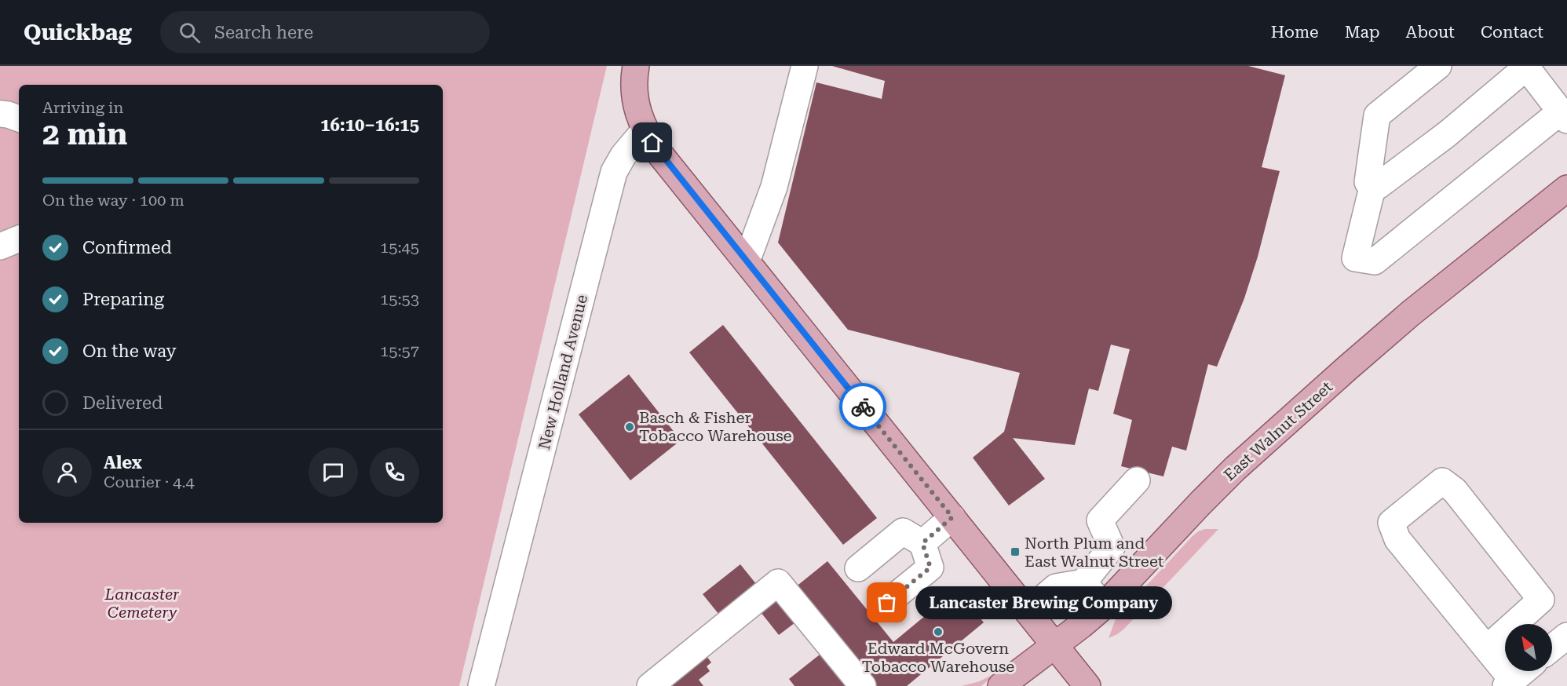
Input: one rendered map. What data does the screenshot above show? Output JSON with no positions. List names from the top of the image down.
{
  "streets": {
    "main road": ["East Walnut Street"],
    "street": ["New Holland Avenue"]
  },
  "parks": ["Lancaster Cemetery"],
  "places": {
    "other": ["Basch & Fisher Tobacco Warehouse", "Lancaster Brewing Company", "Edward McGovern Tobacco Warehouse"],
    "transit": ["North Plum and East Walnut Street"]
  },
  "north": "top left",
  "page": {
    "header": "Quickbag",
    "search": "Search here",
    "nav": [
      "Home",
      "Map",
      "About",
      "Contact"
    ],
    "heading": ["2 min", "Arriving in", "16:10–16:15"],
    "panel": ["Alex", "Courier · 4.4"],
    "bar": "On the way · 100 m",
    "list": [
      ["Confirmed", "15:45"],
      ["Preparing", "15:53"],
      ["On the way", "15:57"],
      "Delivered"
    ],
    "bubble": "Lancaster Brewing Company"
  }
}
